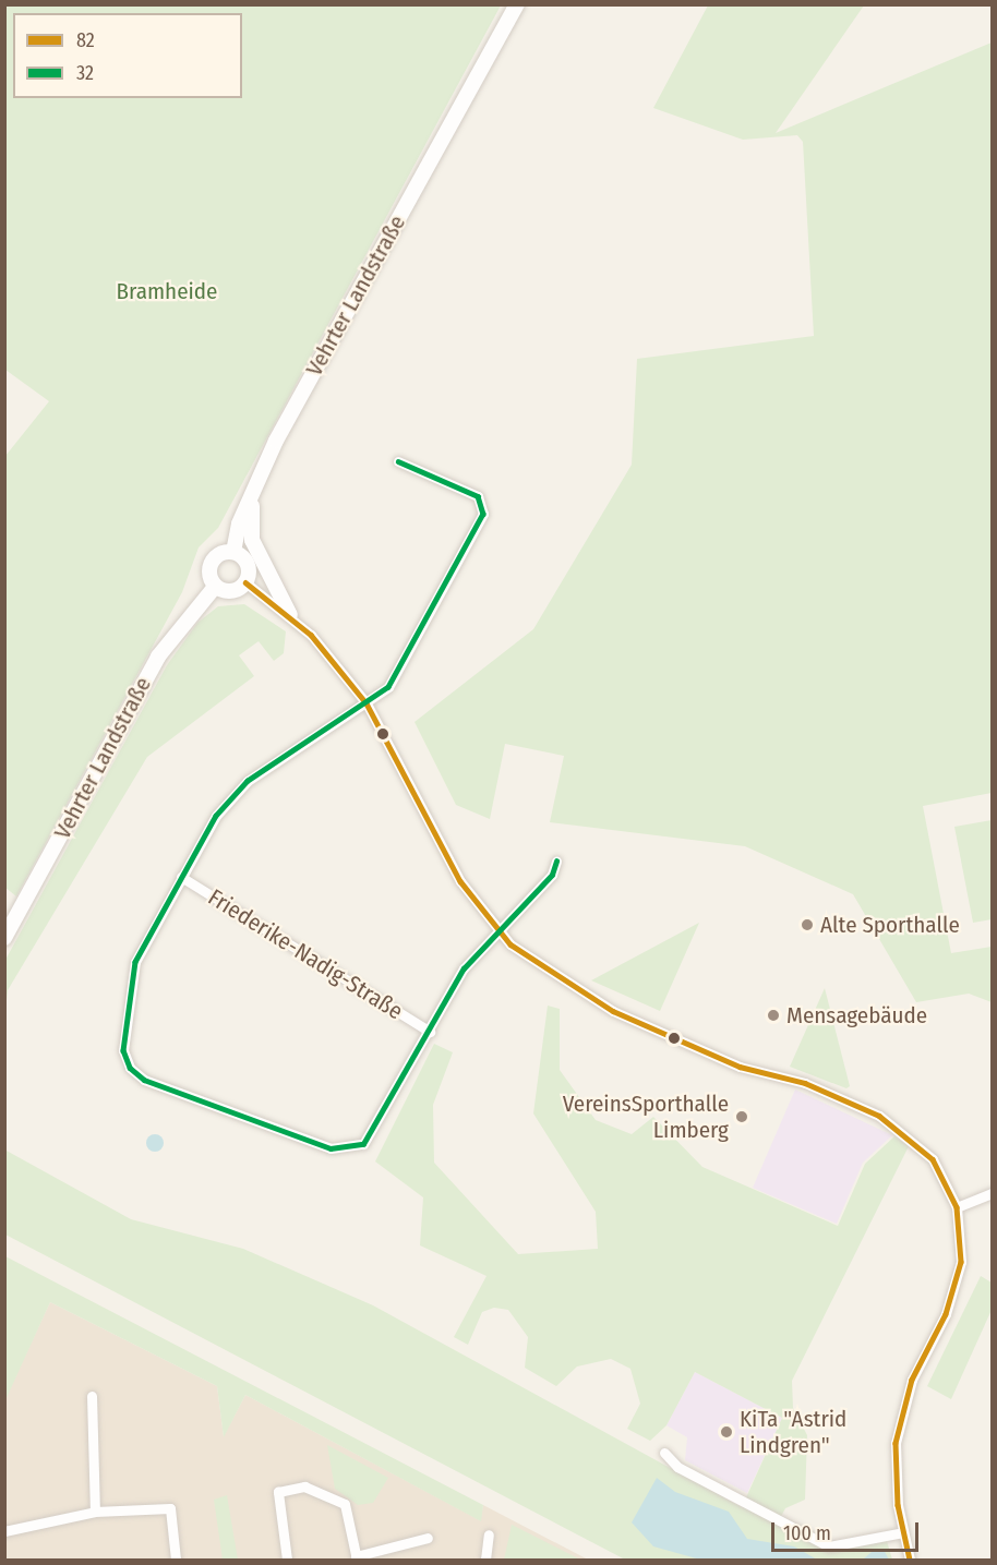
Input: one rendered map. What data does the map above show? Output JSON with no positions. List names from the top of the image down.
{
  "streets": {
    "main road": ["Vehrter Landstraße"],
    "street": ["Friederike-Nadig-Straße"]
  },
  "parks": ["Bramheide"],
  "places": [
    "Alte Sporthalle",
    "Mensagebäude",
    "VereinsSporthalle Limberg",
    "KiTa \"Astrid Lindgren\""
  ],
  "lines": ["transit line 32", "transit line 82"],
  "legend": ["82", "32"],
  "scale_bar": "100 m"
}
